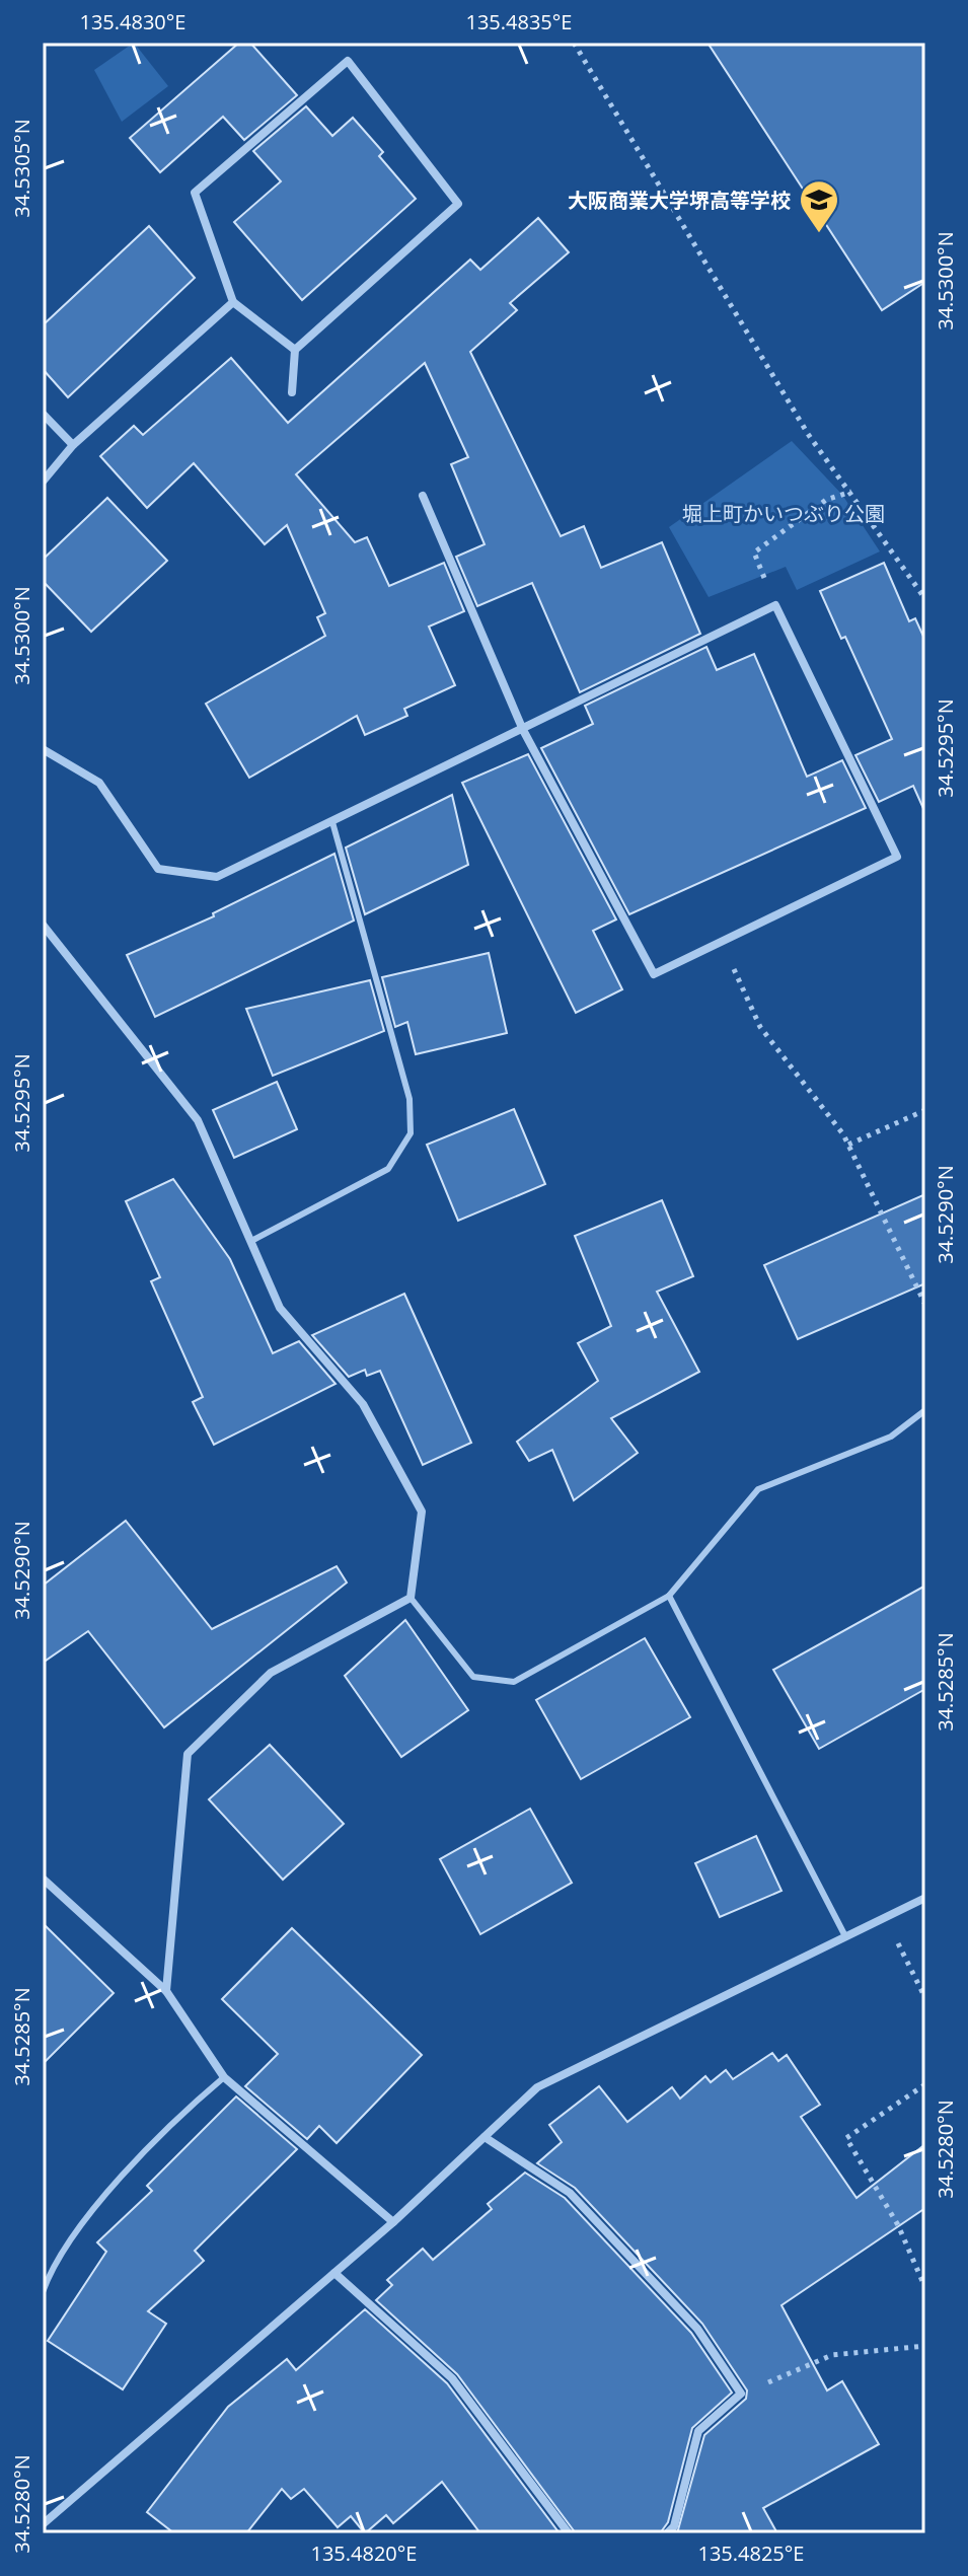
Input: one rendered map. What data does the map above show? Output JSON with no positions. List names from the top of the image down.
{
  "parks": ["堀上町かいつぶり公園"],
  "places": {
    "school or university": ["大阪商業大学堺高等学校"]
  },
  "coordinates": [
    "135.4830°E",
    "135.4835°E",
    "34.5305°N",
    "34.5300°N",
    "34.5295°N",
    "34.5290°N",
    "34.5285°N",
    "34.5280°N",
    "135.4820°E",
    "135.4825°E"
  ]
}
